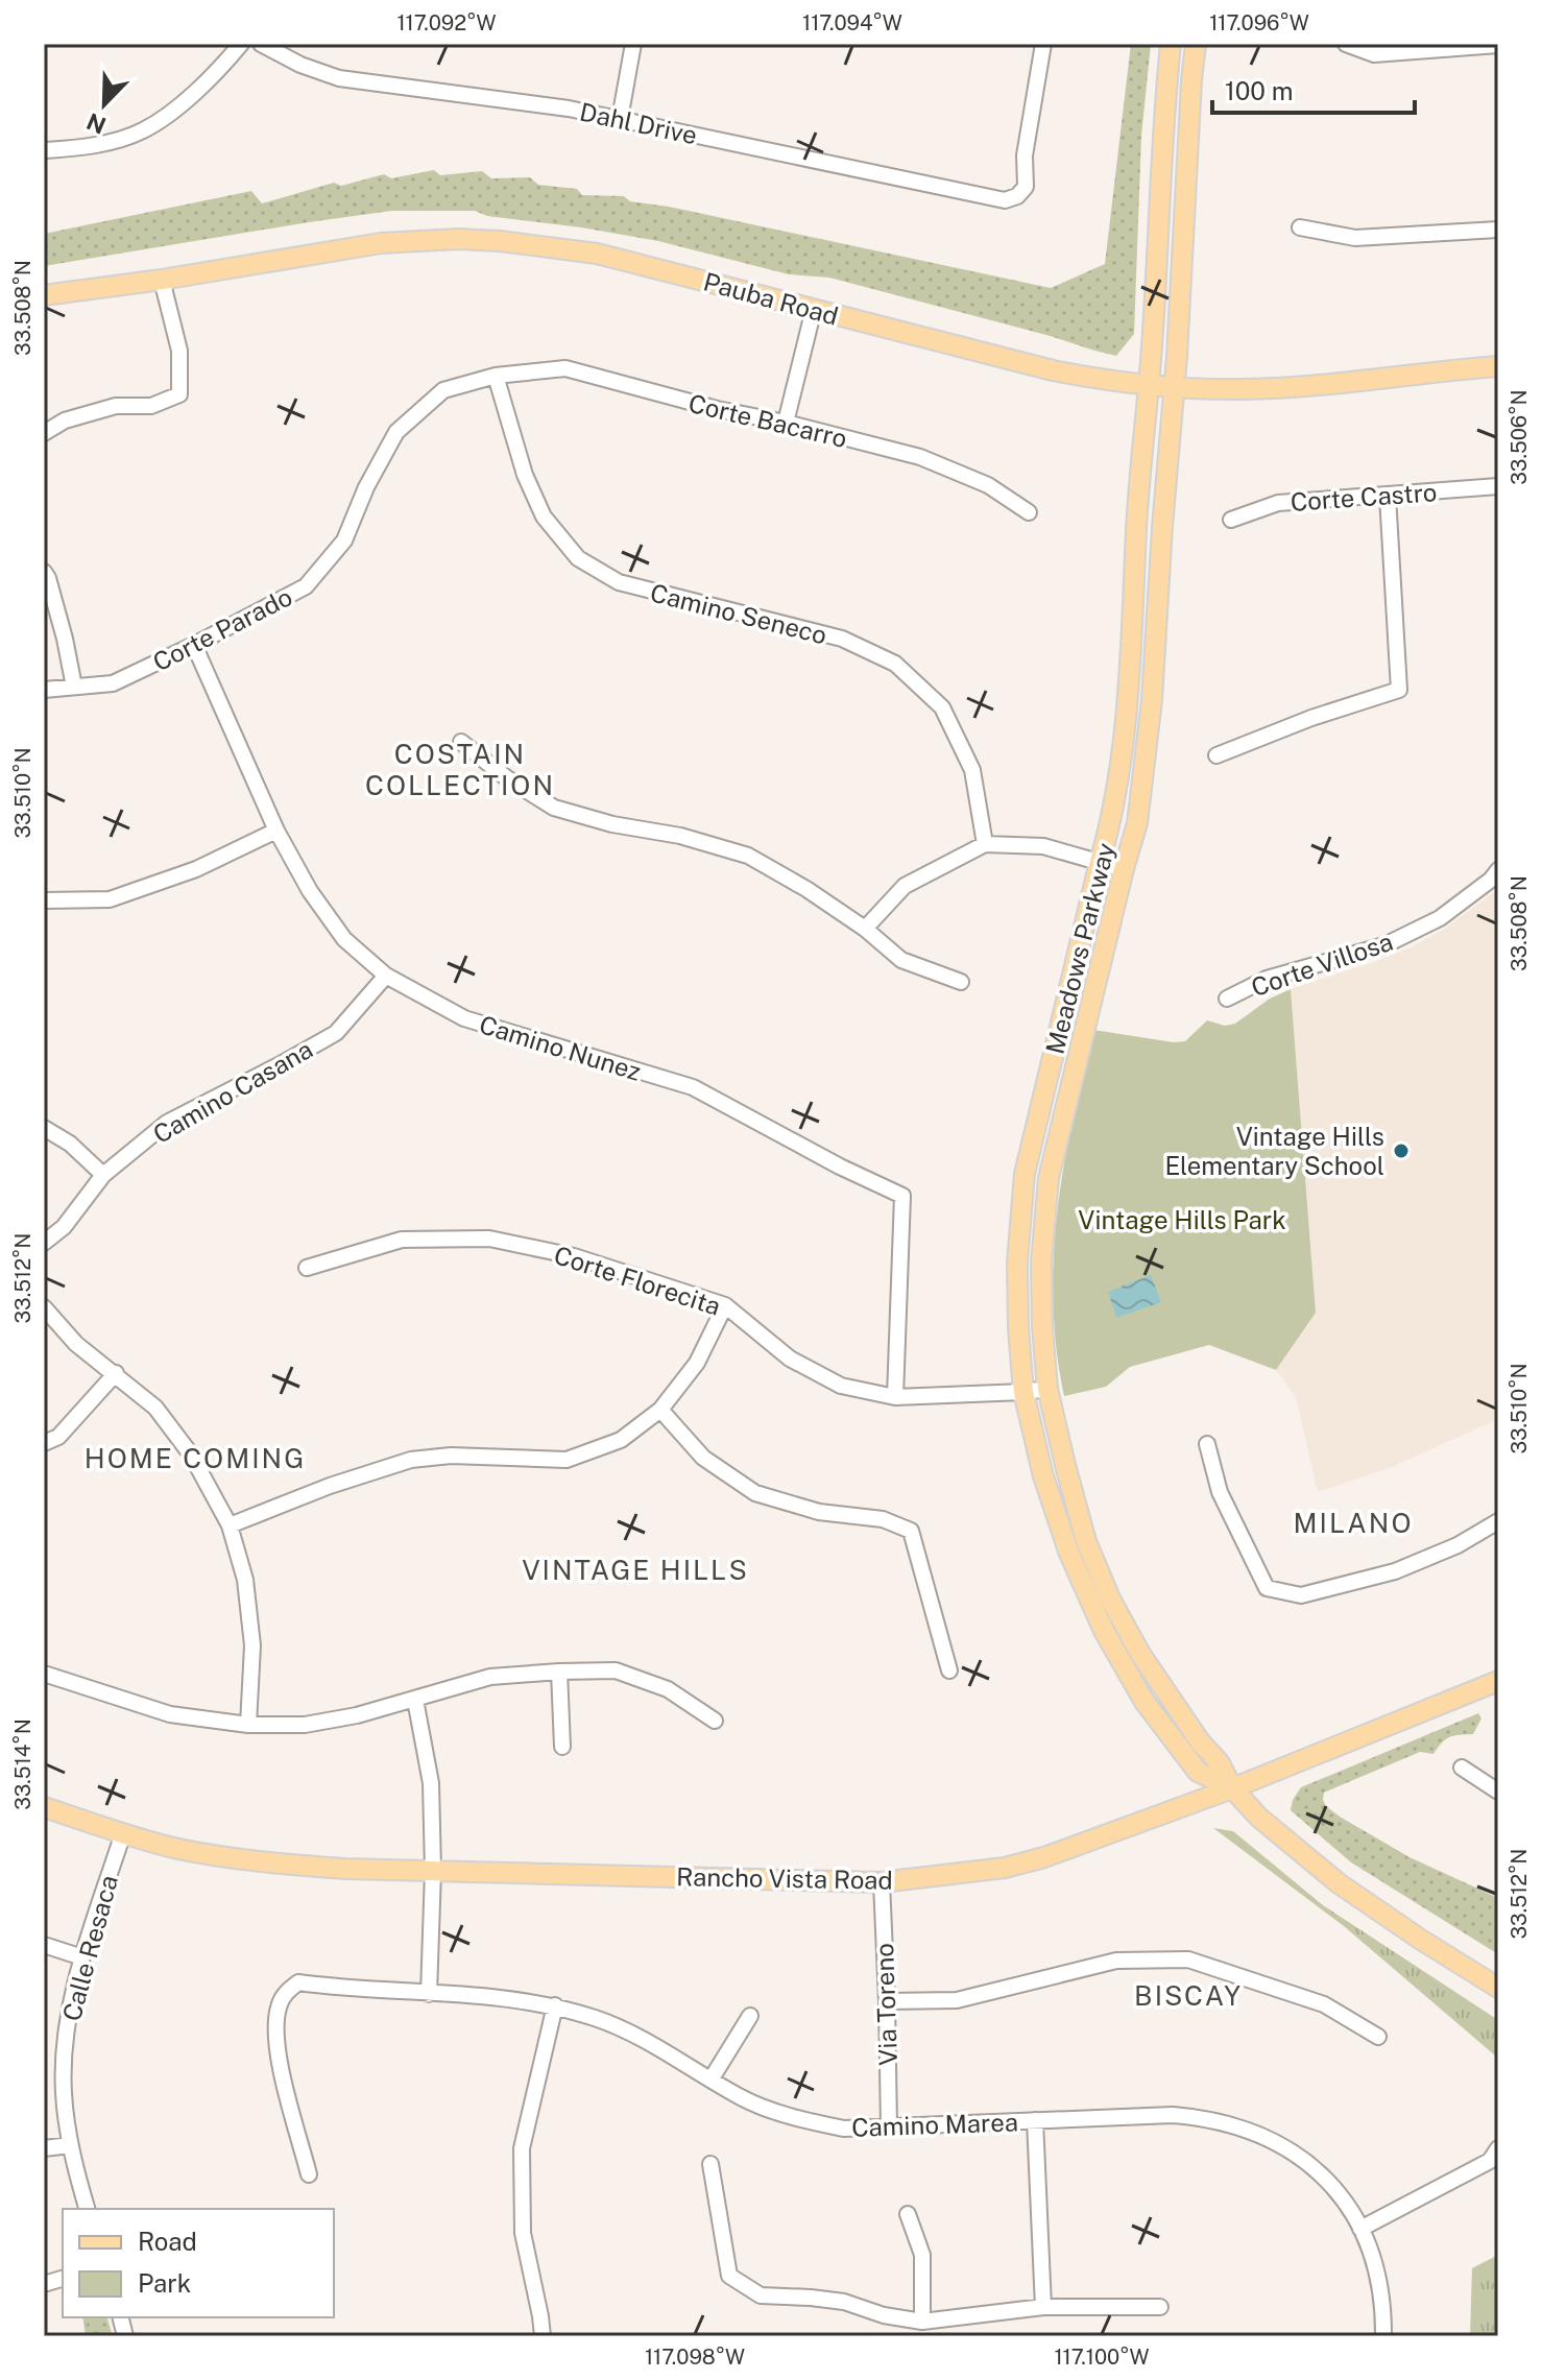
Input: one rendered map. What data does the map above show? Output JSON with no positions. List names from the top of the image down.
{
  "streets": {
    "main road": ["Pauba Road", "Meadows Parkway", "Rancho Vista Road"],
    "street": [
      "Dahl Drive",
      "Corte Bacarro",
      "Corte Castro",
      "Camino Seneco",
      "Corte Parado",
      "Corte Villosa",
      "Camino Nunez",
      "Camino Casana",
      "Corte Florecita",
      "Calle Resaca",
      "Via Toreno",
      "Camino Marea"
    ]
  },
  "crossings": [
    ["Pauba Road", "Meadows Parkway"],
    ["Corte Bacarro", "Camino Seneco"],
    ["Corte Bacarro", "Corte Parado"],
    ["Camino Seneco", "Corte Parado"],
    ["Corte Parado", "Camino Nunez"],
    ["Meadows Parkway", "Corte Florecita"],
    ["Meadows Parkway", "Rancho Vista Road"],
    ["Camino Nunez", "Camino Casana"],
    ["Camino Nunez", "Corte Florecita"],
    ["Rancho Vista Road", "Calle Resaca"],
    ["Rancho Vista Road", "Via Toreno"],
    ["Via Toreno", "Camino Marea"]
  ],
  "districts": [
    "COSTAIN COLLECTION",
    "HOME COMING",
    "MILANO",
    "VINTAGE HILLS",
    "BISCAY"
  ],
  "parks": ["Vintage Hills Park"],
  "places": ["Vintage Hills Elementary School"],
  "legend": ["Road", "Park"],
  "scale_bar": "100 m",
  "north": "bottom left",
  "coordinates": [
    "117.092°W",
    "117.094°W",
    "117.096°W",
    "33.508°N",
    "33.506°N",
    "33.510°N",
    "33.512°N",
    "33.514°N",
    "117.098°W",
    "117.100°W"
  ]
}
